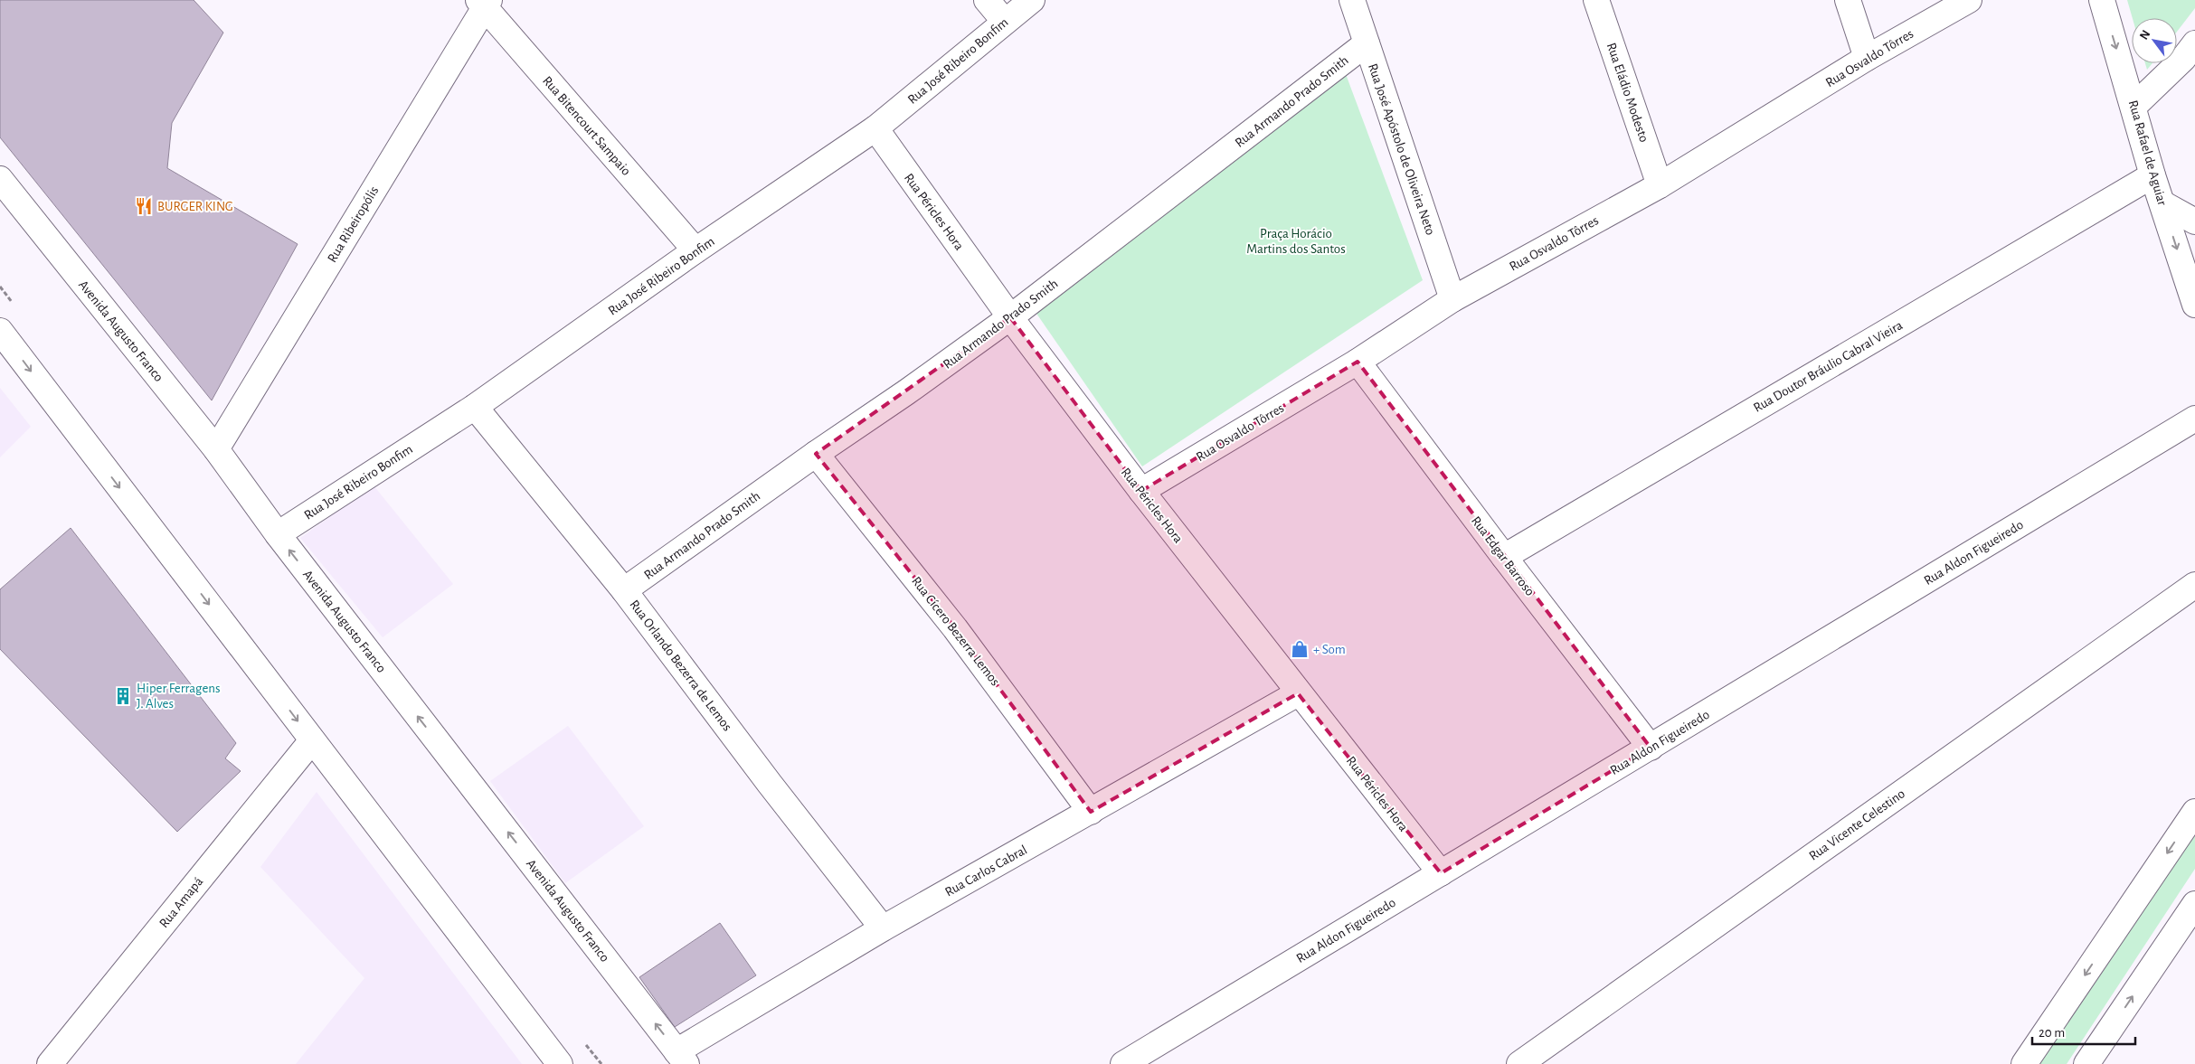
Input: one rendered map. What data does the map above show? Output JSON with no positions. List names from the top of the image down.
{
  "streets": {
    "street": [
      "Rua Osvaldo Tôrres",
      "Rua José Ribeiro Bonfim",
      "Rua Eládio Modesto",
      "Rua Armando Prado Smith",
      "Rua Bitencourt Sampaio",
      "Rua José Apóstolo de Oliveira Neto",
      "Rua Rafael de Aguiar",
      "Rua Péricles Hora",
      "Rua Ribeiropólis",
      "Avenida Augusto Franco",
      "Rua Doutor Bráulio Cabral Vieira",
      "Rua Aldon Figueiredo",
      "Rua Edgar Barroso",
      "Rua Cícero Bezerra Lemos",
      "Rua Orlando Bezerra de Lemos",
      "Rua Vicente Celestino",
      "Rua Carlos Cabral",
      "Rua Amapá"
    ]
  },
  "crossings": [
    ["Rua Osvaldo Tôrres", "Rua Eládio Modesto"],
    ["Rua Osvaldo Tôrres", "Rua José Apóstolo de Oliveira Neto"],
    ["Rua Osvaldo Tôrres", "Rua Péricles Hora"],
    ["Rua Osvaldo Tôrres", "Rua Edgar Barroso"],
    ["Rua José Ribeiro Bonfim", "Rua Bitencourt Sampaio"],
    ["Rua José Ribeiro Bonfim", "Rua Péricles Hora"],
    ["Rua José Ribeiro Bonfim", "Avenida Augusto Franco"],
    ["Rua José Ribeiro Bonfim", "Rua Orlando Bezerra de Lemos"],
    ["Rua Armando Prado Smith", "Rua José Apóstolo de Oliveira Neto"],
    ["Rua Armando Prado Smith", "Rua Péricles Hora"],
    ["Rua Armando Prado Smith", "Rua Cícero Bezerra Lemos"],
    ["Rua Armando Prado Smith", "Rua Orlando Bezerra de Lemos"],
    ["Rua Bitencourt Sampaio", "Rua Ribeiropólis"],
    ["Rua Rafael de Aguiar", "Rua Doutor Bráulio Cabral Vieira"],
    ["Rua Péricles Hora", "Rua Aldon Figueiredo"],
    ["Rua Péricles Hora", "Rua Carlos Cabral"],
    ["Rua Ribeiropólis", "Avenida Augusto Franco"],
    ["Avenida Augusto Franco", "Rua Carlos Cabral"],
    ["Rua Doutor Bráulio Cabral Vieira", "Rua Edgar Barroso"],
    ["Rua Aldon Figueiredo", "Rua Edgar Barroso"],
    ["Rua Cícero Bezerra Lemos", "Rua Carlos Cabral"],
    ["Rua Orlando Bezerra de Lemos", "Rua Carlos Cabral"]
  ],
  "one_way": ["Rua Rafael de Aguiar"],
  "parks": ["Praça Horácio Martins dos Santos"],
  "places": {
    "restaurant": ["BURGER KING"],
    "shop": ["+ Som"],
    "building": ["Hiper Ferragens J. Alves"]
  },
  "scale_bar": "20 m",
  "north": "top left"
}
